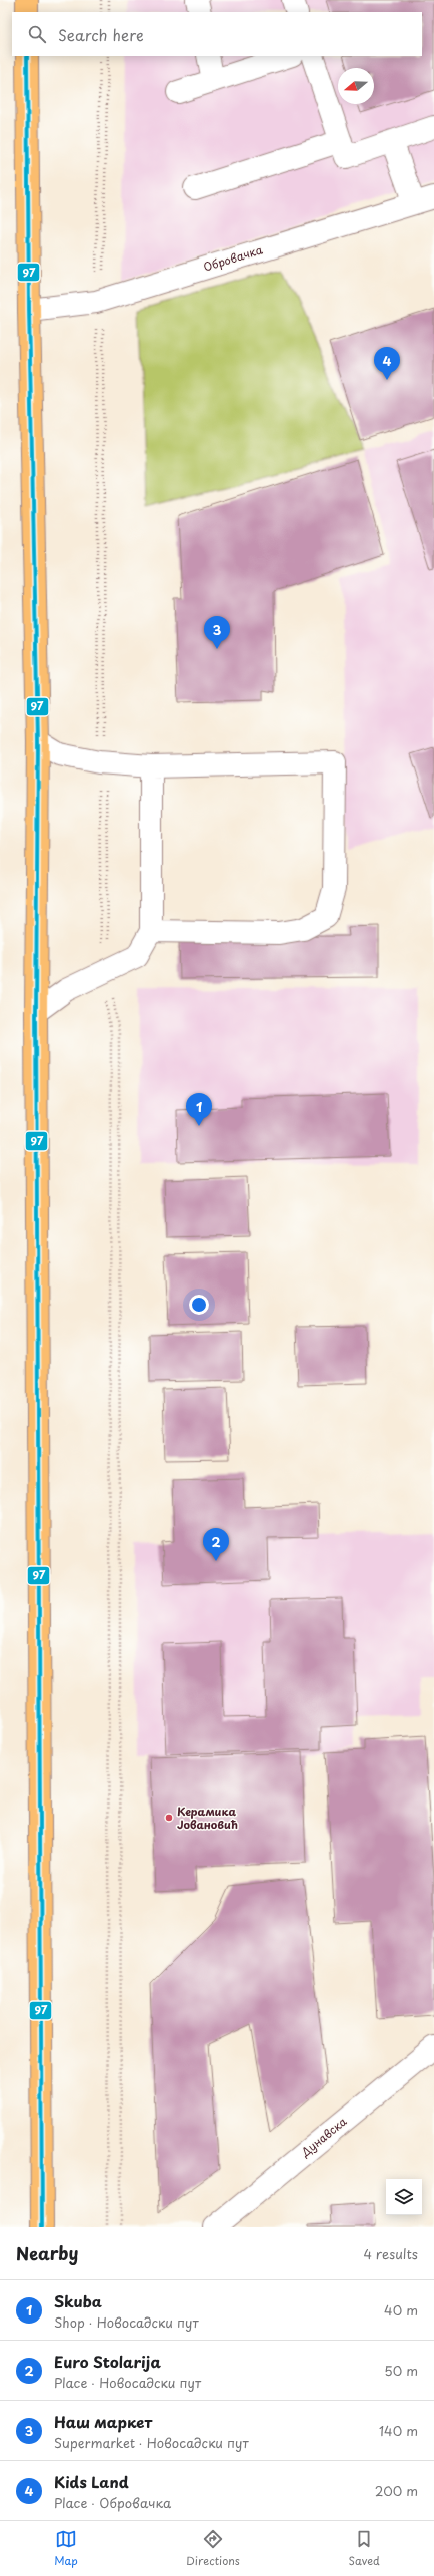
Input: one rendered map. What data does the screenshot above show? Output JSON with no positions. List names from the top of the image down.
{
  "streets": {
    "street": ["Обровачка", "Дунавска"]
  },
  "places": ["Керамика Јовановић"],
  "lines": ["transit line 97"],
  "north": "left",
  "page": {
    "search": "Search here",
    "pins": [
      "4",
      "3",
      "1",
      "2"
    ],
    "heading": ["Nearby", "4 results"],
    "list": [
      {
        "mark": "1",
        "name": "Skuba",
        "note": "Shop · Новосадски пут",
        "value": "40 m"
      },
      {
        "mark": "2",
        "name": "Euro Stolarija",
        "note": "Place · Новосадски пут",
        "value": "50 m"
      },
      {
        "mark": "3",
        "name": "Наш маркет",
        "note": "Supermarket · Новосадски пут",
        "value": "140 m"
      },
      {
        "mark": "4",
        "name": "Kids Land",
        "note": "Place · Обровачка",
        "value": "200 m"
      }
    ],
    "nav": ["Map", "Directions", "Saved"]
  }
}
